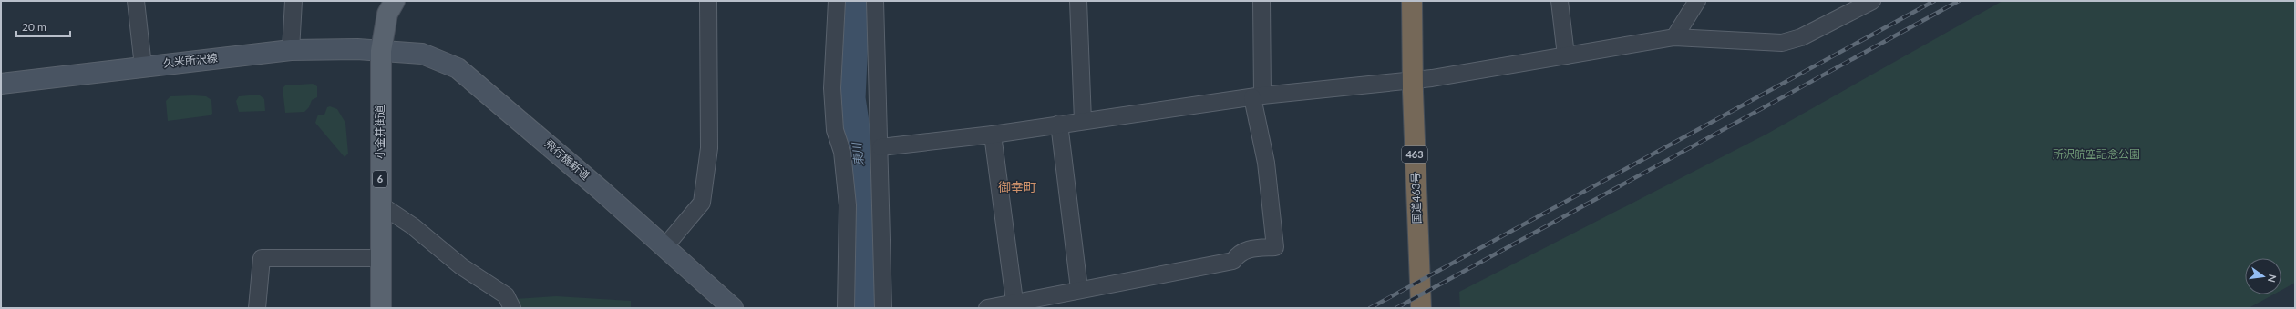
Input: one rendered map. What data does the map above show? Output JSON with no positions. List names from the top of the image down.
{
  "streets": {
    "highway": ["463", "国道463号"],
    "main road": ["小金井街道", "6"],
    "street": ["久米所沢線", "飛行機新道"]
  },
  "crossings": [
    ["久米所沢線", "小金井街道"],
    ["久米所沢線", "飛行機新道"],
    ["小金井街道", "飛行機新道"]
  ],
  "districts": ["御幸町"],
  "water": ["東川"],
  "parks": ["所沢航空記念公園"],
  "scale_bar": "20 m",
  "north": "right"
}
